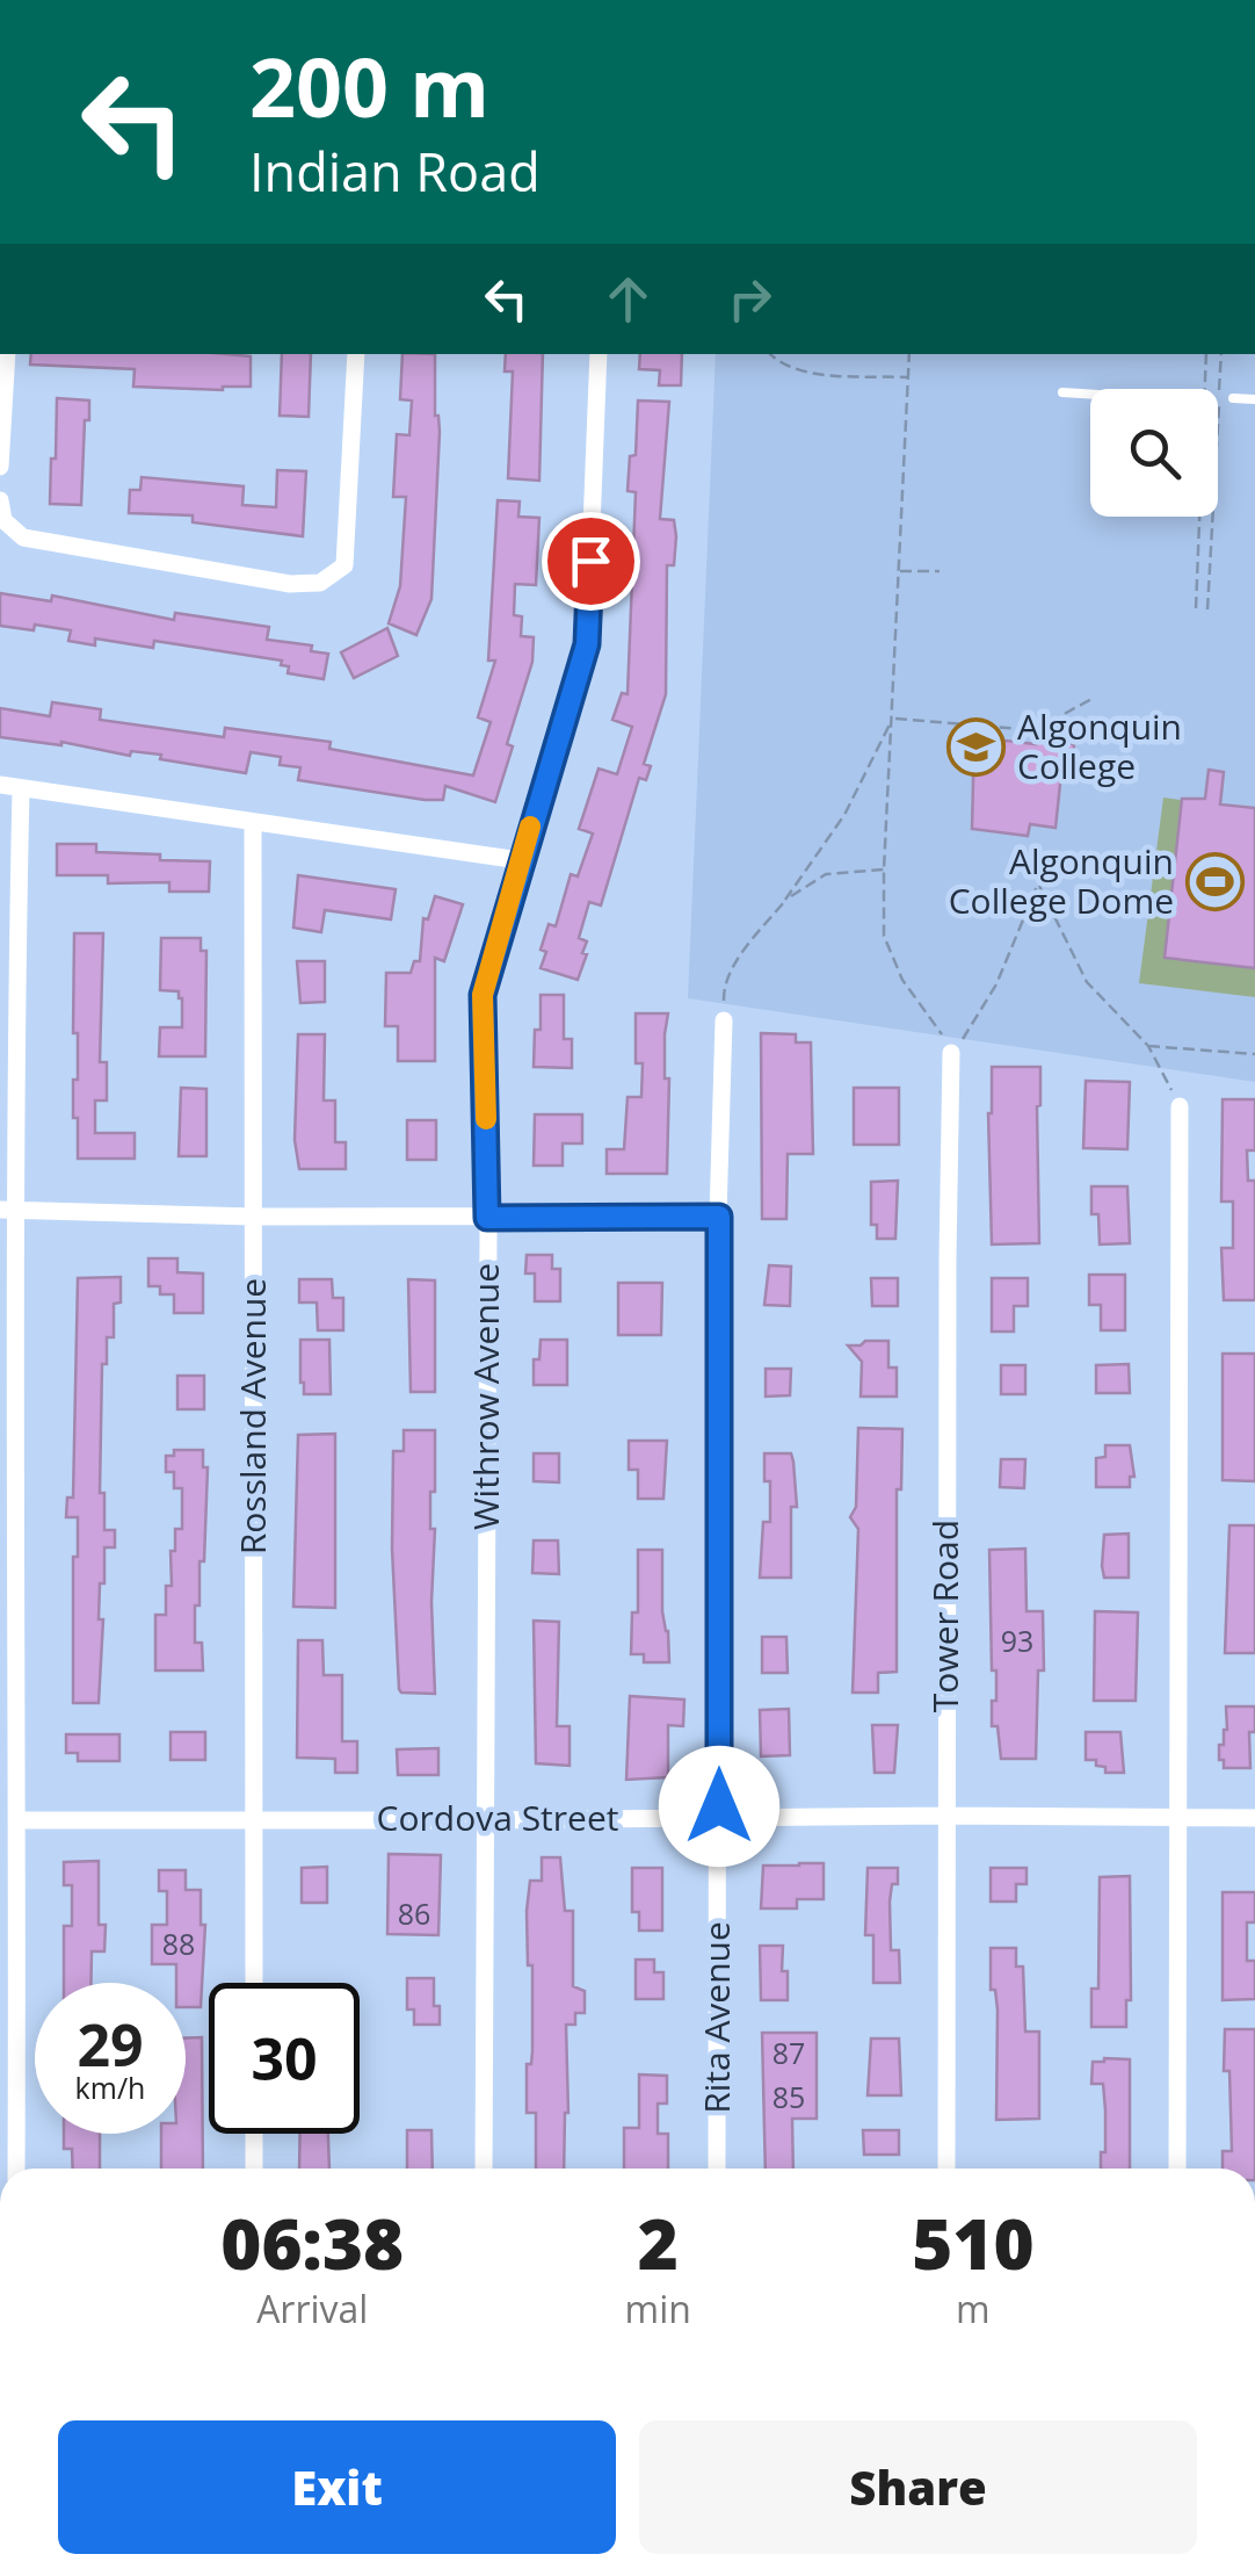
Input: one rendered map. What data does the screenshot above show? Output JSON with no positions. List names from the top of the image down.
{
  "streets": {
    "street": [
      "Withrow Avenue",
      "Rossland Avenue",
      "Tower Road",
      "Cordova Street",
      "Rita Avenue"
    ]
  },
  "crossings": [
    ["Withrow Avenue", "Cordova Street"],
    ["Rossland Avenue", "Cordova Street"],
    ["Tower Road", "Cordova Street"],
    ["Cordova Street", "Rita Avenue"]
  ],
  "places": {
    "school or university": ["Algonquin College"],
    "sports": ["Algonquin College Dome"]
  },
  "house_numbers": [
    "93",
    "86",
    "88",
    "87",
    "85"
  ],
  "page": {
    "turn": ["200 m", "Indian Road"],
    "speed": "29 km/h",
    "limit": "30",
    "eta": [
      "06:38",
      "Arrival",
      "2",
      "min",
      "510",
      "m"
    ],
    "buttons": ["Exit", "Share"]
  }
}
